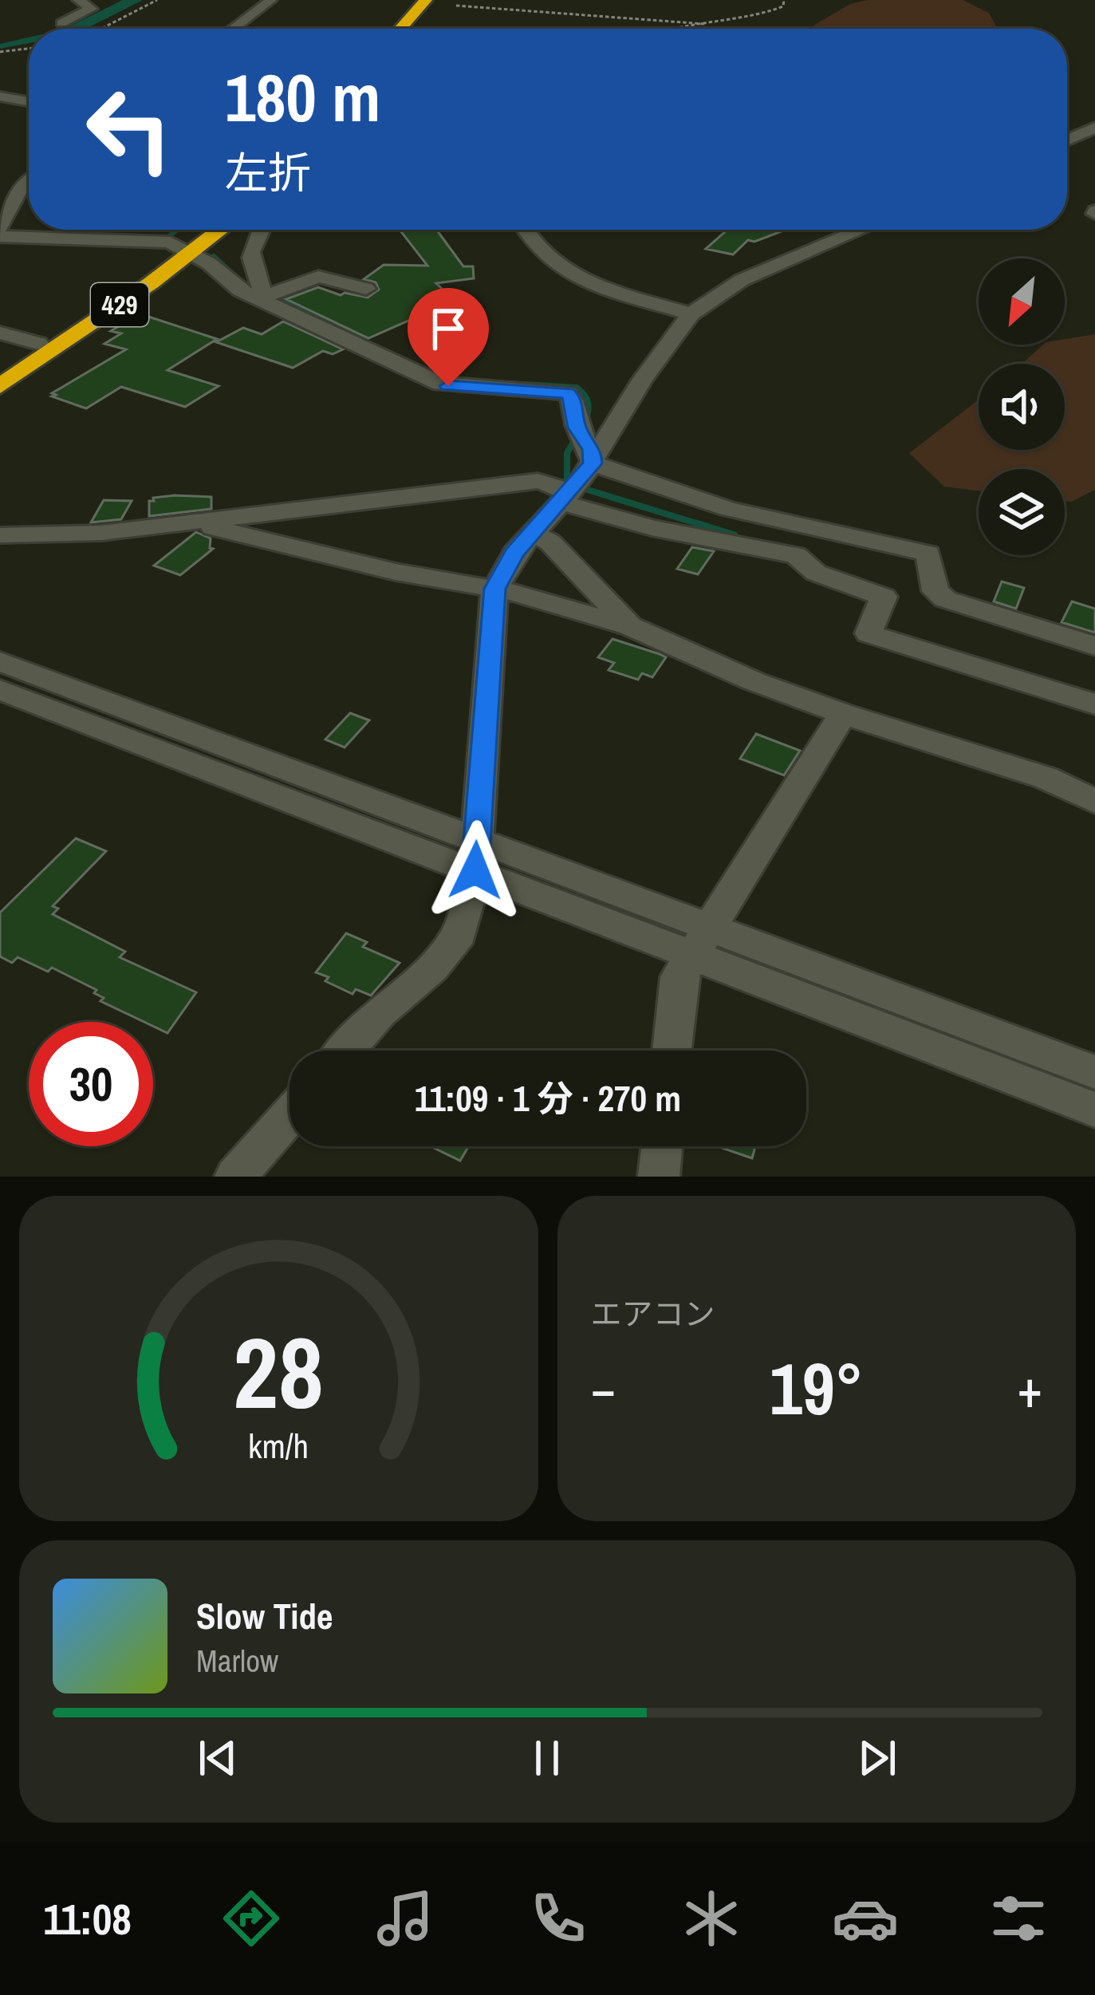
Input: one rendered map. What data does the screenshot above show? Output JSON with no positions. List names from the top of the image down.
{
  "streets": {
    "highway": ["429"]
  },
  "north": "bottom left",
  "page": {
    "turn": ["180 m", "左折"],
    "limit": "30",
    "trip": "11:09 · 1 分 · 270 m",
    "tile": "エアコン",
    "heat": ["−", "19°", "+"],
    "song": ["Slow Tide", "Marlow"],
    "tabs": "11:08",
    "gauge": ["28", "km/h"]
  }
}
